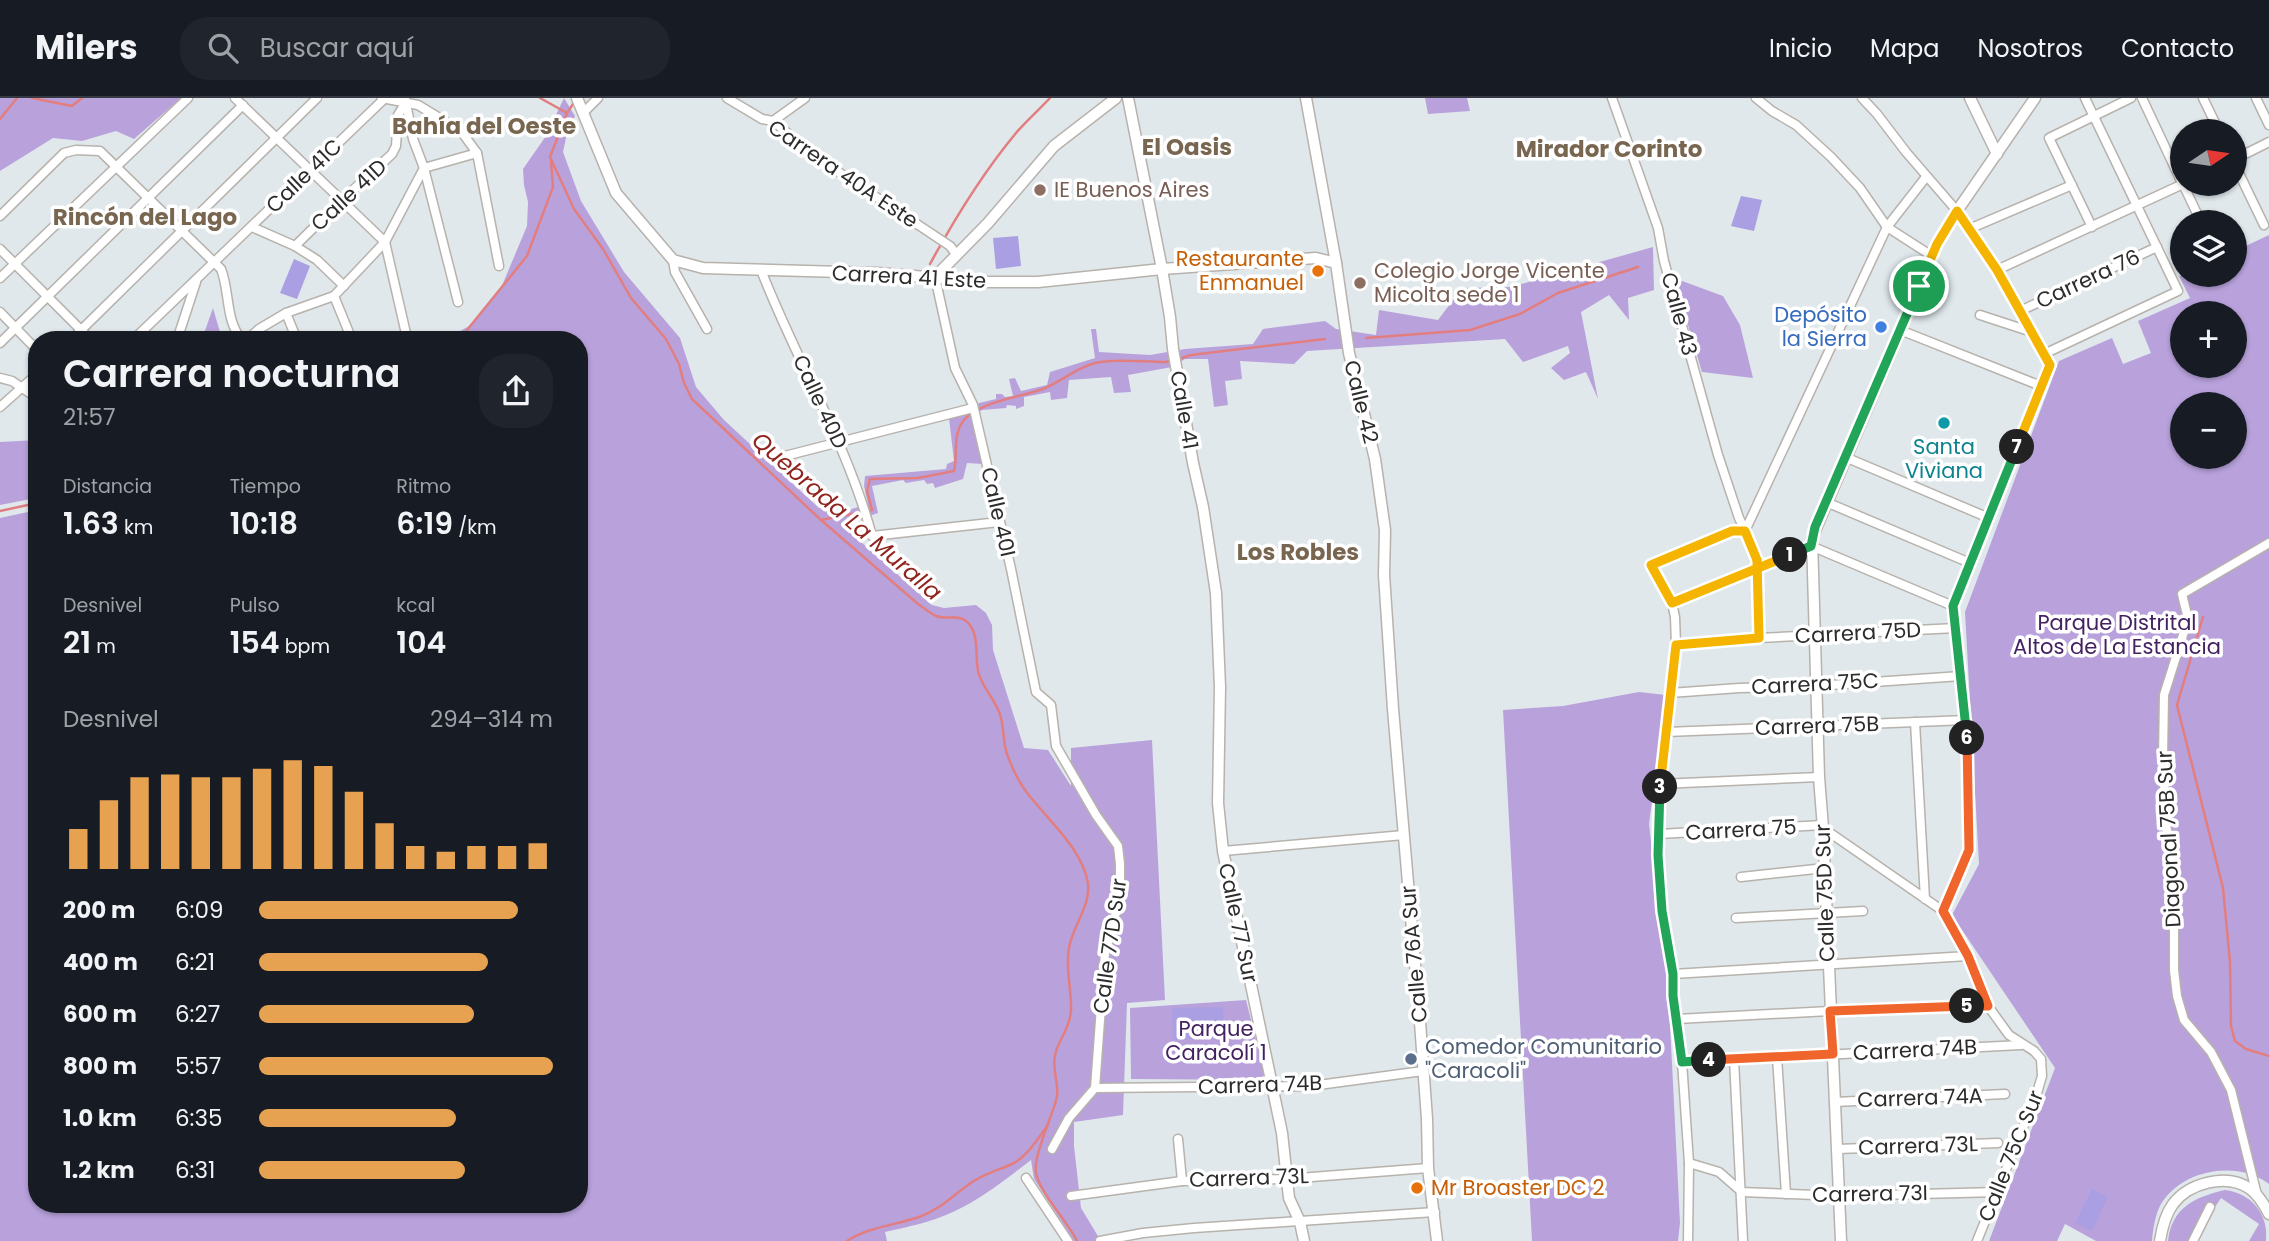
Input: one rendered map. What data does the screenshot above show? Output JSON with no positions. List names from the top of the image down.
{
  "streets": {
    "street": [
      "Carrera 40A Este",
      "Calle 41C",
      "Calle 41D",
      "Carrera 41 Este",
      "Carrera 76",
      "Calle 43",
      "Calle 40D",
      "Calle 42",
      "Calle 41",
      "Calle 40I",
      "Carrera 75D",
      "Carrera 75C",
      "Carrera 75B",
      "Carrera 75",
      "Diagonal 75B Sur",
      "Calle 75D Sur",
      "Calle 77 Sur",
      "Calle 77D Sur",
      "Calle 76A Sur",
      "Carrera 74B",
      "Carrera 74A",
      "Carrera 73L",
      "Calle 75C Sur",
      "Carrera 73I"
    ]
  },
  "crossings": [
    ["Carrera 41 Este", "Calle 40D"],
    ["Carrera 41 Este", "Calle 42"],
    ["Carrera 41 Este", "Calle 41"],
    ["Carrera 41 Este", "Calle 40I"],
    ["Calle 40D", "Calle 40I"],
    ["Calle 42", "Calle 76A Sur"],
    ["Calle 41", "Calle 77 Sur"],
    ["Calle 40I", "Calle 77D Sur"],
    ["Carrera 75D", "Calle 75D Sur"],
    ["Carrera 75C", "Calle 75D Sur"],
    ["Carrera 75B", "Calle 75D Sur"],
    ["Carrera 75", "Calle 75D Sur"],
    ["Calle 75D Sur", "Carrera 74B"],
    ["Calle 75D Sur", "Carrera 74A"],
    ["Calle 75D Sur", "Carrera 73L"],
    ["Calle 75D Sur", "Carrera 73I"],
    ["Calle 77 Sur", "Carrera 74B"],
    ["Calle 77 Sur", "Carrera 73L"],
    ["Calle 77D Sur", "Carrera 74B"],
    ["Calle 76A Sur", "Carrera 74B"],
    ["Calle 76A Sur", "Carrera 73L"],
    ["Carrera 74B", "Calle 75C Sur"],
    ["Calle 75C Sur", "Carrera 73I"]
  ],
  "districts": [
    "Bahía del Oeste",
    "El Oasis",
    "Mirador Corinto",
    "Rincón del Lago",
    "Los Robles"
  ],
  "water": ["Quebrada La Muralla"],
  "parks": ["Parque Distrital Altos de La Estancia", "Parque Caracolí 1"],
  "places": [
    "IE Buenos Aires",
    "Restaurante Enmanuel",
    "Colegio Jorge Vicente Micolta sede 1",
    "Depósito la Sierra",
    "Santa Viviana",
    "Comedor Comunitario \"Caracoli\"",
    "Mr Broaster DC 2"
  ],
  "north": "right",
  "page": {
    "header": "Milers",
    "search": "Buscar aquí",
    "nav": [
      "Inicio",
      "Mapa",
      "Nosotros",
      "Contacto"
    ],
    "map_buttons": ["+", "−"],
    "heading": ["Carrera nocturna", "21:57"],
    "pins": [
      "7",
      "1",
      "6",
      "3",
      "5",
      "4"
    ],
    "stats": [
      ["Distancia", "1.63 km"],
      ["Tiempo", "10:18"],
      ["Ritmo", "6:19 /km"],
      ["Desnivel", "21 m"],
      ["Pulso", "154 bpm"],
      ["kcal", "104"]
    ],
    "chart": ["Desnivel", "294–314 m"],
    "list": [
      {
        "name": "200 m",
        "note": "6:09"
      },
      {
        "name": "400 m",
        "note": "6:21"
      },
      {
        "name": "600 m",
        "note": "6:27"
      },
      {
        "name": "800 m",
        "note": "5:57"
      },
      {
        "name": "1.0 km",
        "note": "6:35"
      },
      {
        "name": "1.2 km",
        "note": "6:31"
      }
    ]
  }
}
